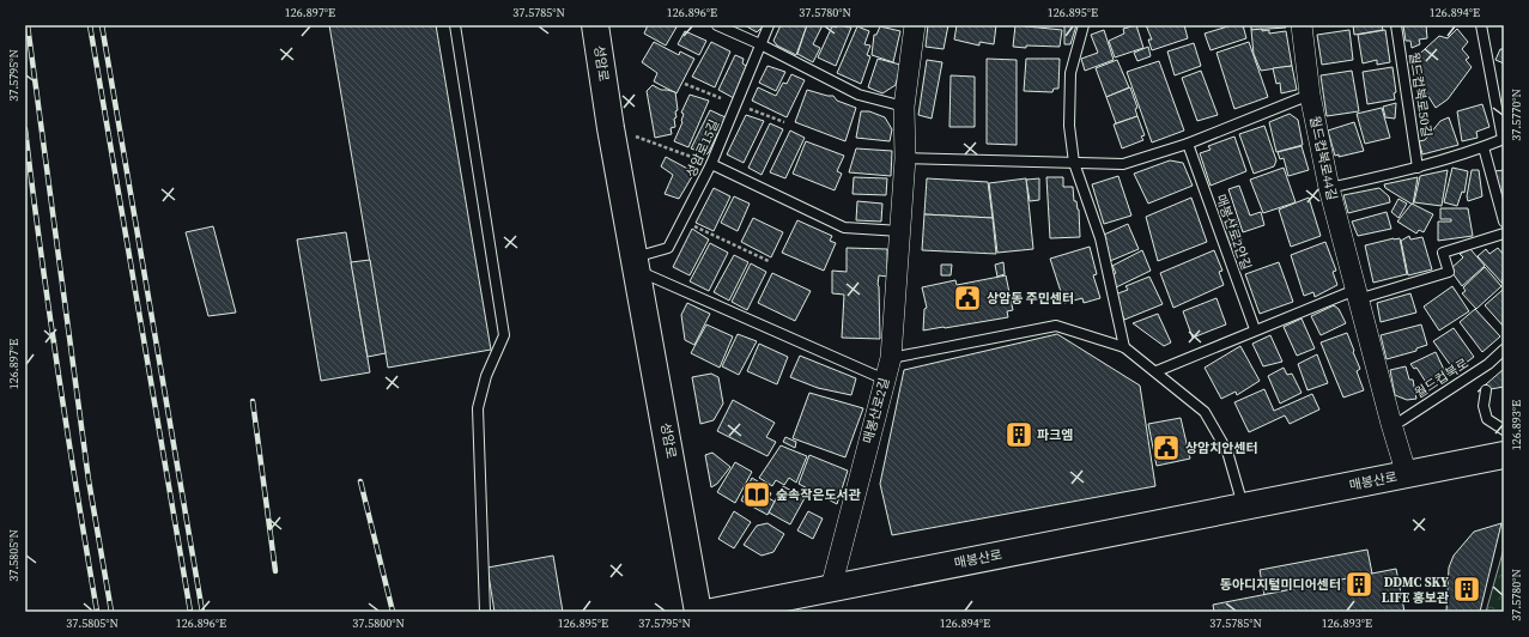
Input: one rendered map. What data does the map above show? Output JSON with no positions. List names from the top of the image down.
{
  "streets": {
    "main road": ["성암로", "매봉산로"],
    "street": ["월드컵북로44길", "매봉산로2길"],
    "lane": [
      "월드컵북로50길",
      "성암로15길",
      "매봉산로2안길",
      "월드컵북로"
    ]
  },
  "crossings": [
    ["성암로", "성암로15길"],
    ["월드컵북로44길", "월드컵북로"],
    ["월드컵북로44길", "매봉산로"],
    ["매봉산로2길", "매봉산로"]
  ],
  "places": {
    "public building": ["상암동 주민센터", "상암치안센터"],
    "building": ["파크엠", "동아디지털미디어센터", "DDMC SKY LIFE 홍보관"],
    "library": ["숲속작은도서관"]
  },
  "coordinates": [
    "126.897°E",
    "37.5785°N",
    "126.896°E",
    "37.5780°N",
    "126.895°E",
    "126.894°E",
    "37.5795°N",
    "37.5770°N",
    "126.893°E",
    "37.5805°N",
    "37.5800°N"
  ]
}
